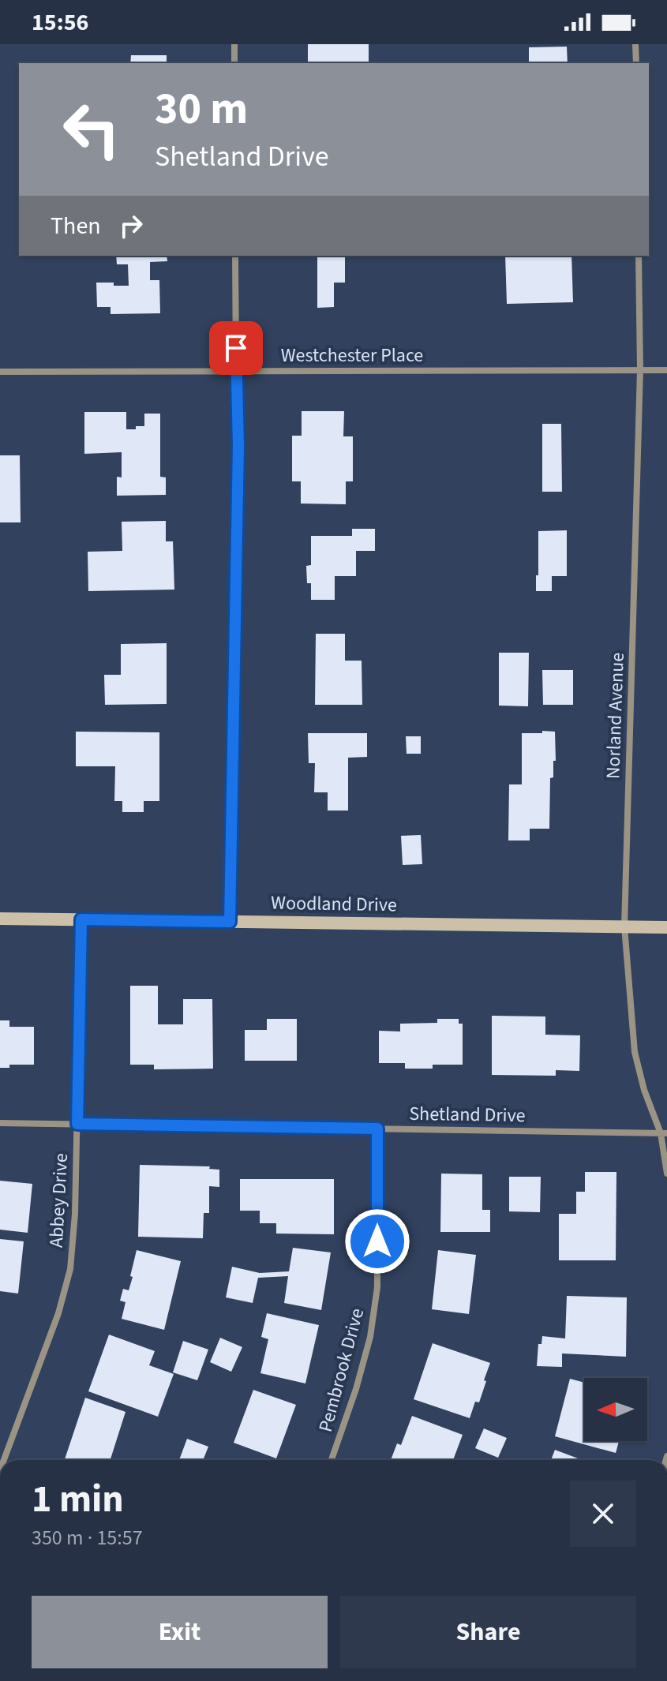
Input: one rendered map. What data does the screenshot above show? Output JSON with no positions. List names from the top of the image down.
{
  "streets": {
    "main road": ["Woodland Drive"],
    "street": [
      "Westchester Place",
      "Norland Avenue",
      "Shetland Drive",
      "Abbey Drive",
      "Pembrook Drive"
    ]
  },
  "crossings": [
    ["Westchester Place", "Norland Avenue"],
    ["Norland Avenue", "Woodland Drive"],
    ["Norland Avenue", "Shetland Drive"],
    ["Woodland Drive", "Abbey Drive"],
    ["Shetland Drive", "Abbey Drive"],
    ["Shetland Drive", "Pembrook Drive"]
  ],
  "north": "left",
  "page": {
    "status": "15:56",
    "turn": ["30 m", "Shetland Drive"],
    "then": "Then",
    "heading": ["1 min", "350 m · 15:57"],
    "buttons": ["Exit", "Share"]
  }
}
